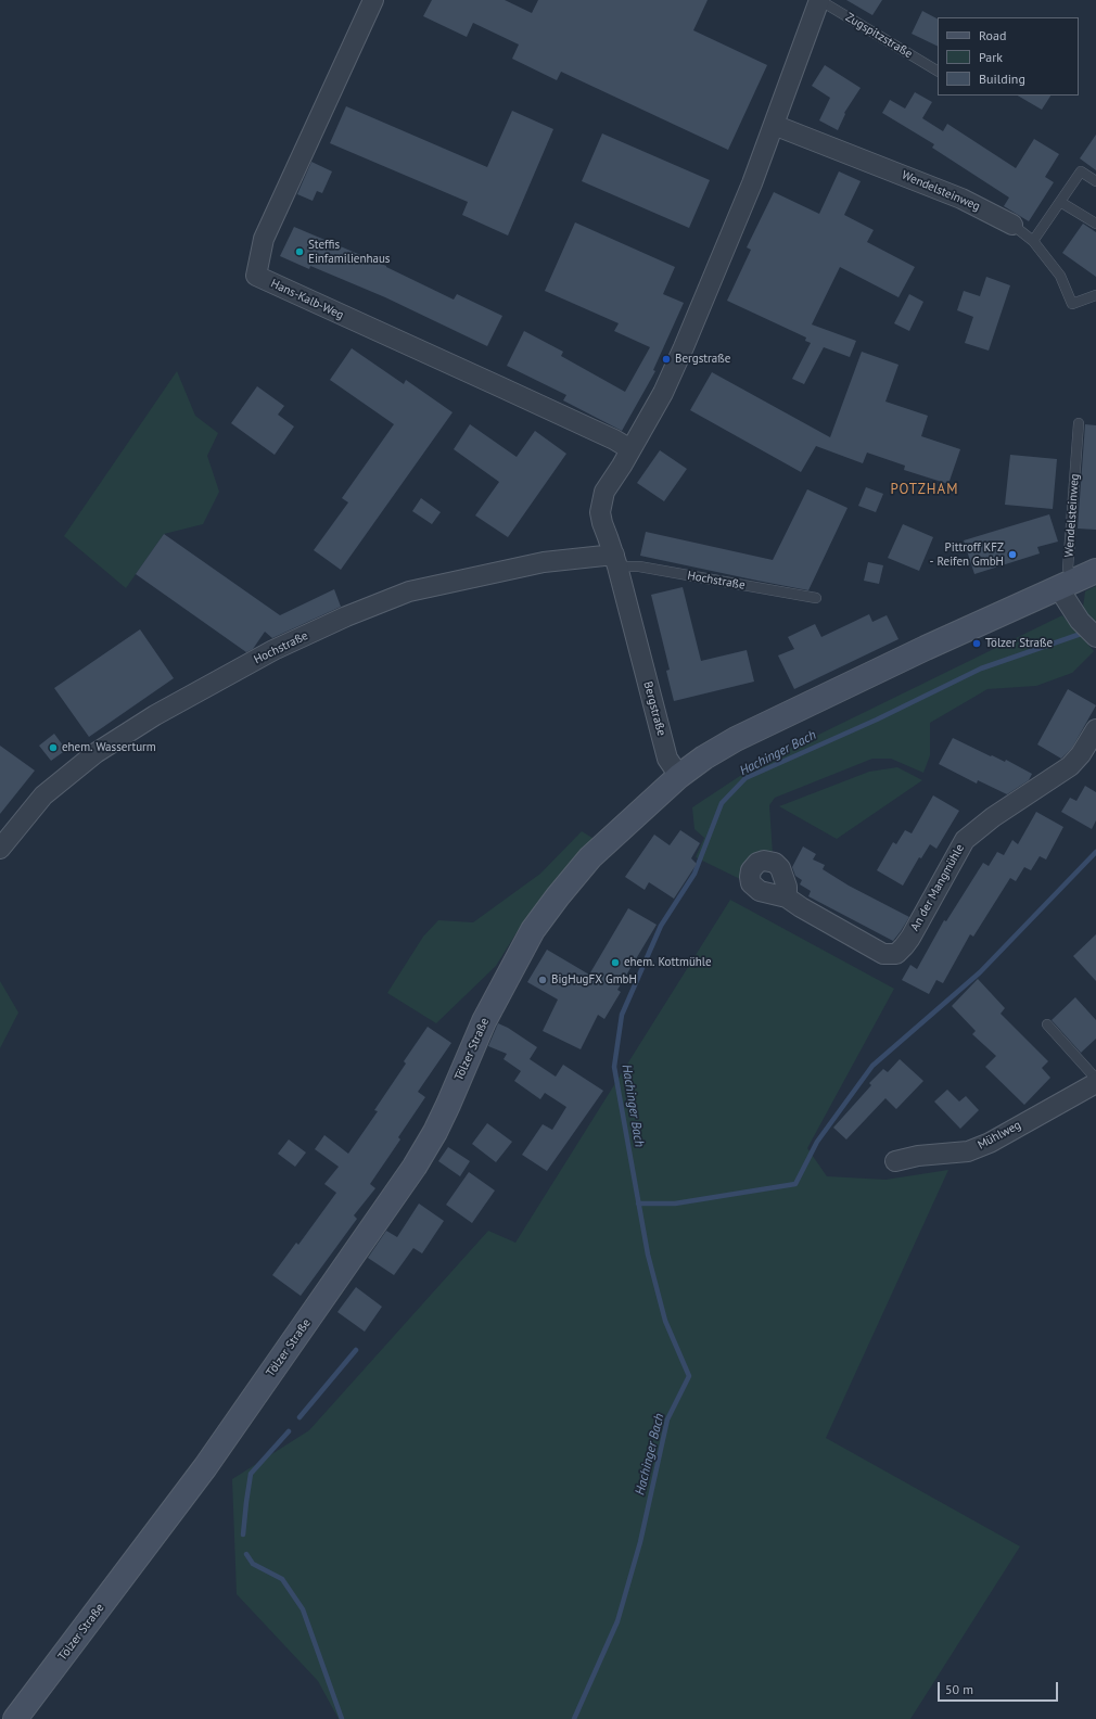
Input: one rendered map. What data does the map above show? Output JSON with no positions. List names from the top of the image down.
{
  "streets": {
    "main road": ["Tölzer Straße"],
    "street": [
      "Wendelsteinweg",
      "Hans-Kalb-Weg",
      "Hochstraße",
      "Bergstraße",
      "An der Mangmühle",
      "Mühlweg"
    ],
    "lane": ["Zugspitzstraße"]
  },
  "crossings": [
    ["Zugspitzstraße", "Bergstraße"],
    ["Wendelsteinweg", "Bergstraße"],
    ["Wendelsteinweg", "Tölzer Straße"],
    ["Hans-Kalb-Weg", "Bergstraße"],
    ["Hochstraße", "Bergstraße"],
    ["Bergstraße", "Tölzer Straße"]
  ],
  "districts": ["POTZHAM"],
  "water": ["Hachinger Bach"],
  "places": [
    "Steffis Einfamilienhaus",
    "Bergstraße",
    "Pittroff KFZ - Reifen GmbH",
    "Tölzer Straße",
    "ehem. Wasserturm",
    "ehem. Kottmühle",
    "BigHugFX GmbH"
  ],
  "legend": ["Road", "Park", "Building"],
  "scale_bar": "50 m"
}
